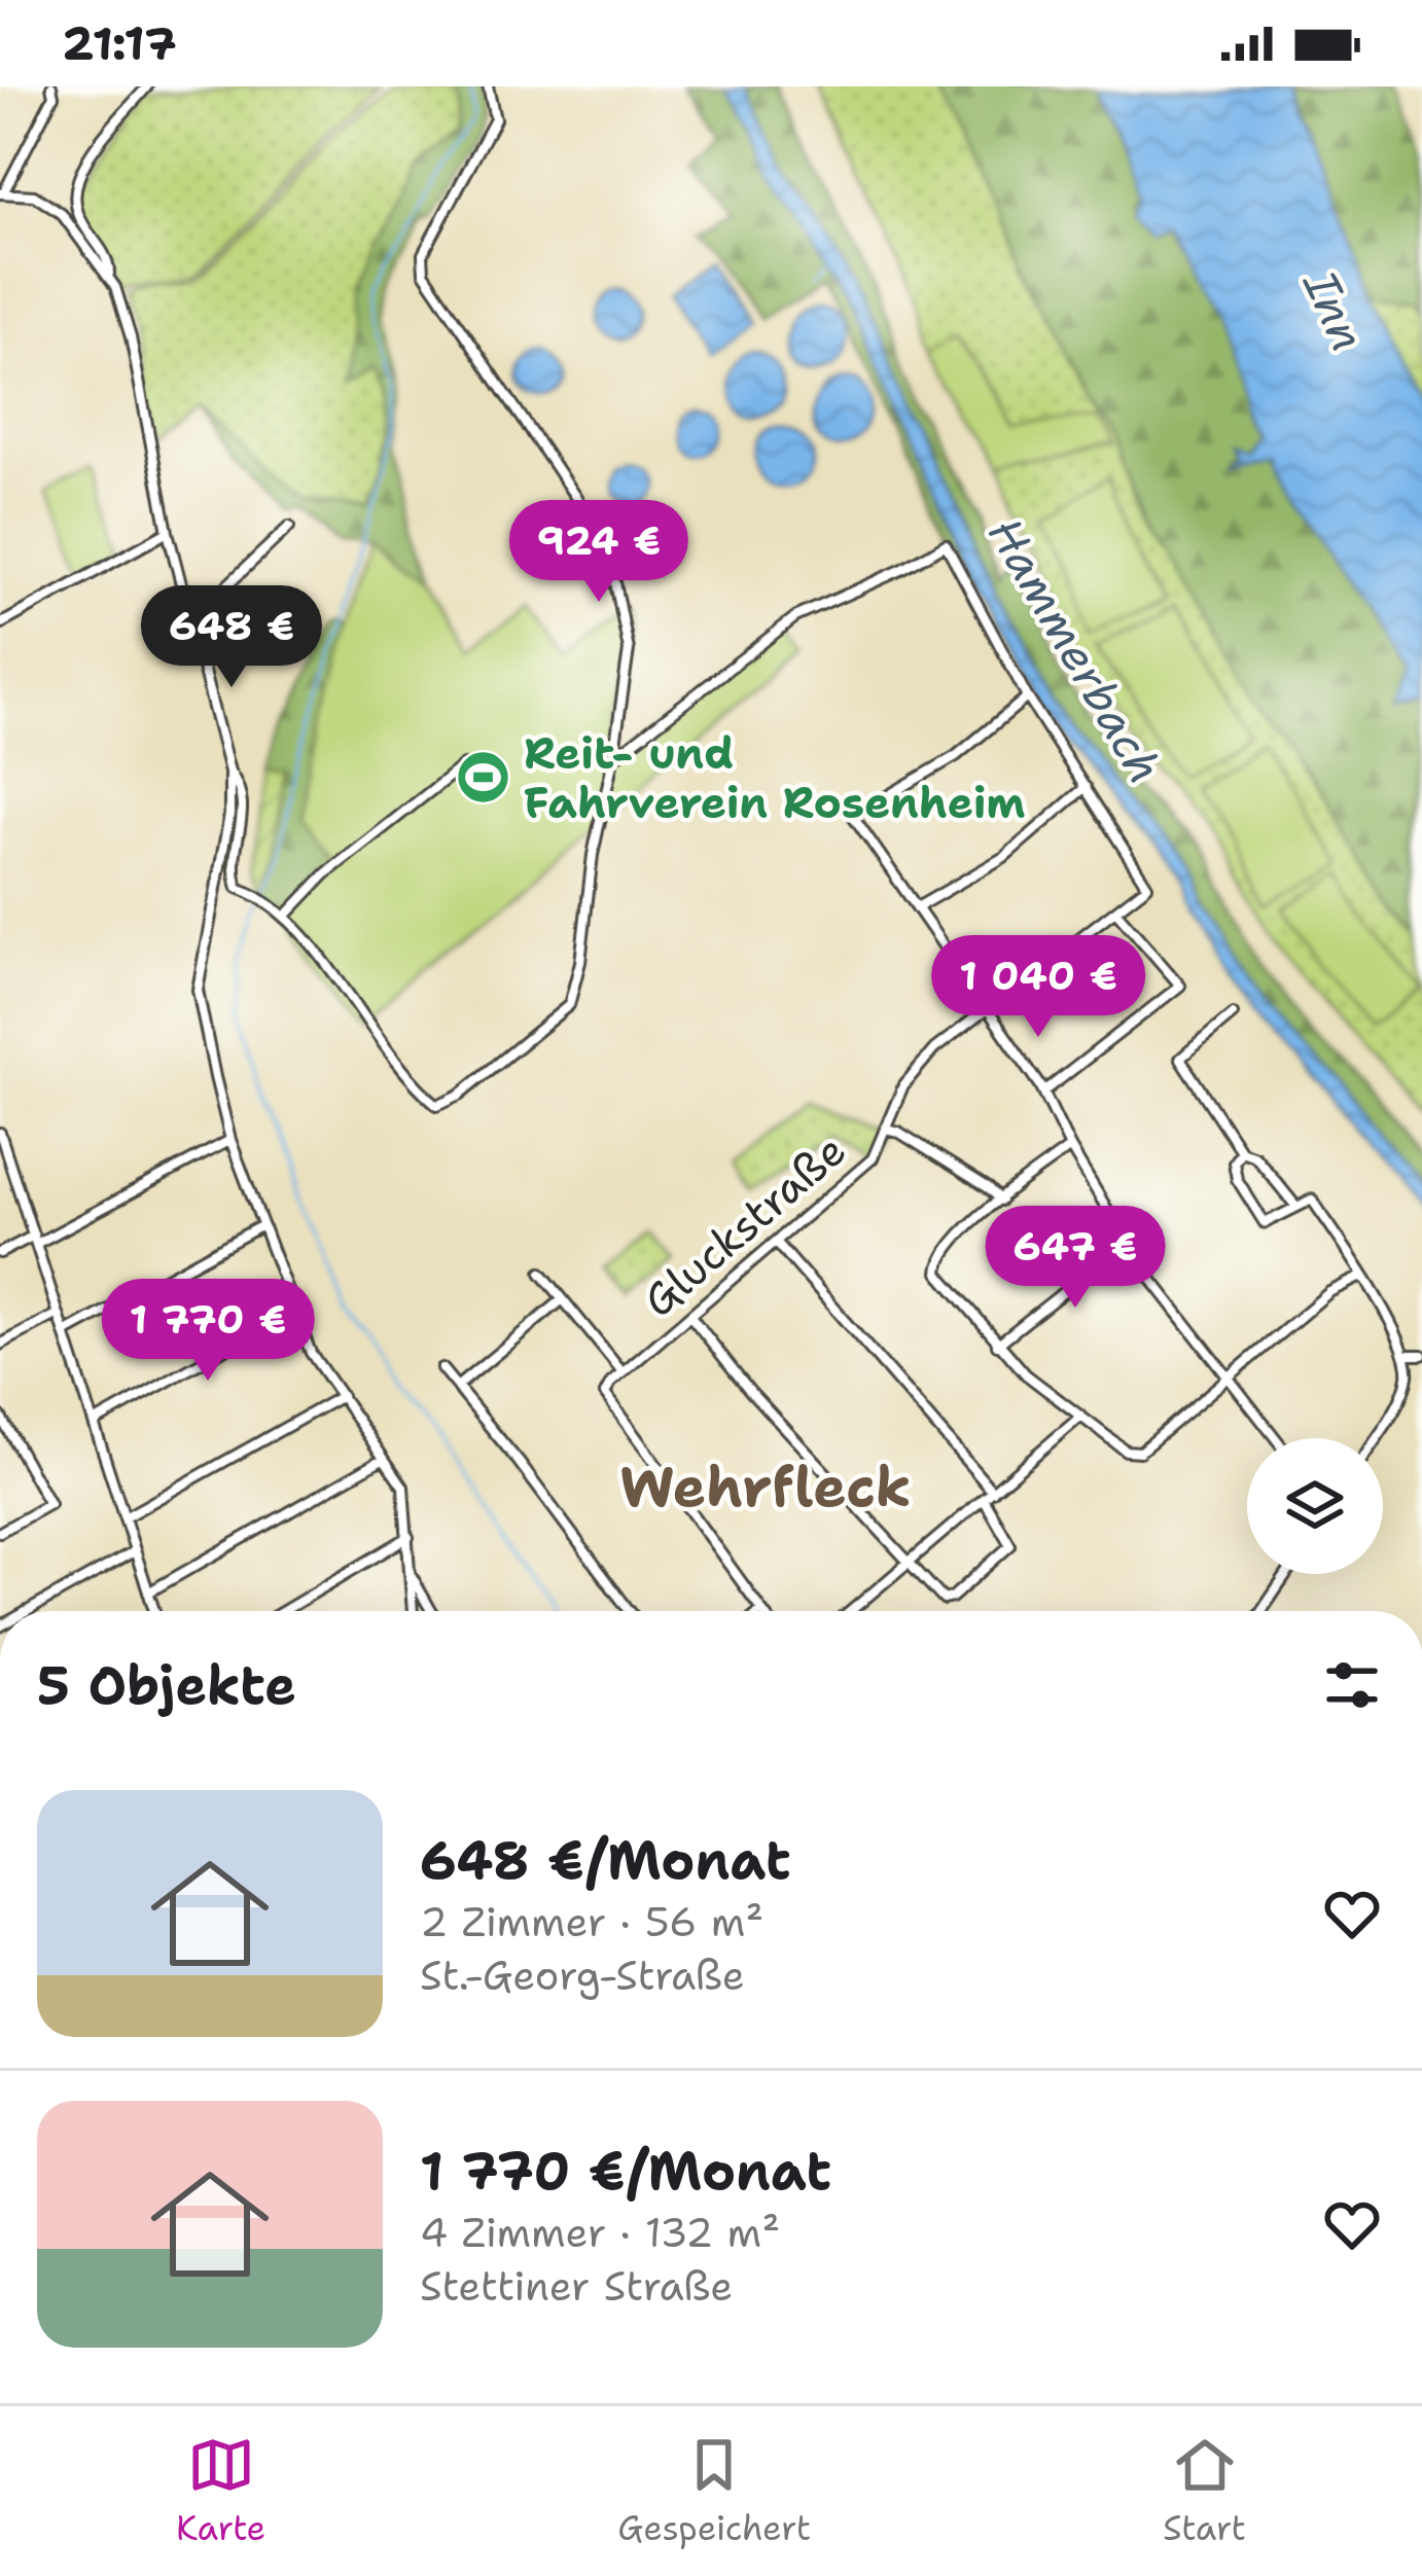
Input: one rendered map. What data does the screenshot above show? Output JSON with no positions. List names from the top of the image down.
{
  "streets": {
    "street": ["Gluckstraße"]
  },
  "districts": ["Wehrfleck"],
  "water": ["Inn", "Hammerbach"],
  "places": {
    "sports": ["Reit- und Fahrverein Rosenheim"]
  },
  "page": {
    "status": "21:17",
    "price": [
      "924 €",
      "648 €",
      "1 040 €",
      "647 €",
      "1 770 €"
    ],
    "heading": "5 Objekte",
    "list": [
      {
        "name": "648 €/Monat",
        "note": "2 Zimmer · 56 m² · St.-Georg-Straße"
      },
      {
        "name": "1 770 €/Monat",
        "note": "4 Zimmer · 132 m² · Stettiner Straße"
      }
    ],
    "tabs": ["Karte", "Gespeichert", "Start"]
  }
}
